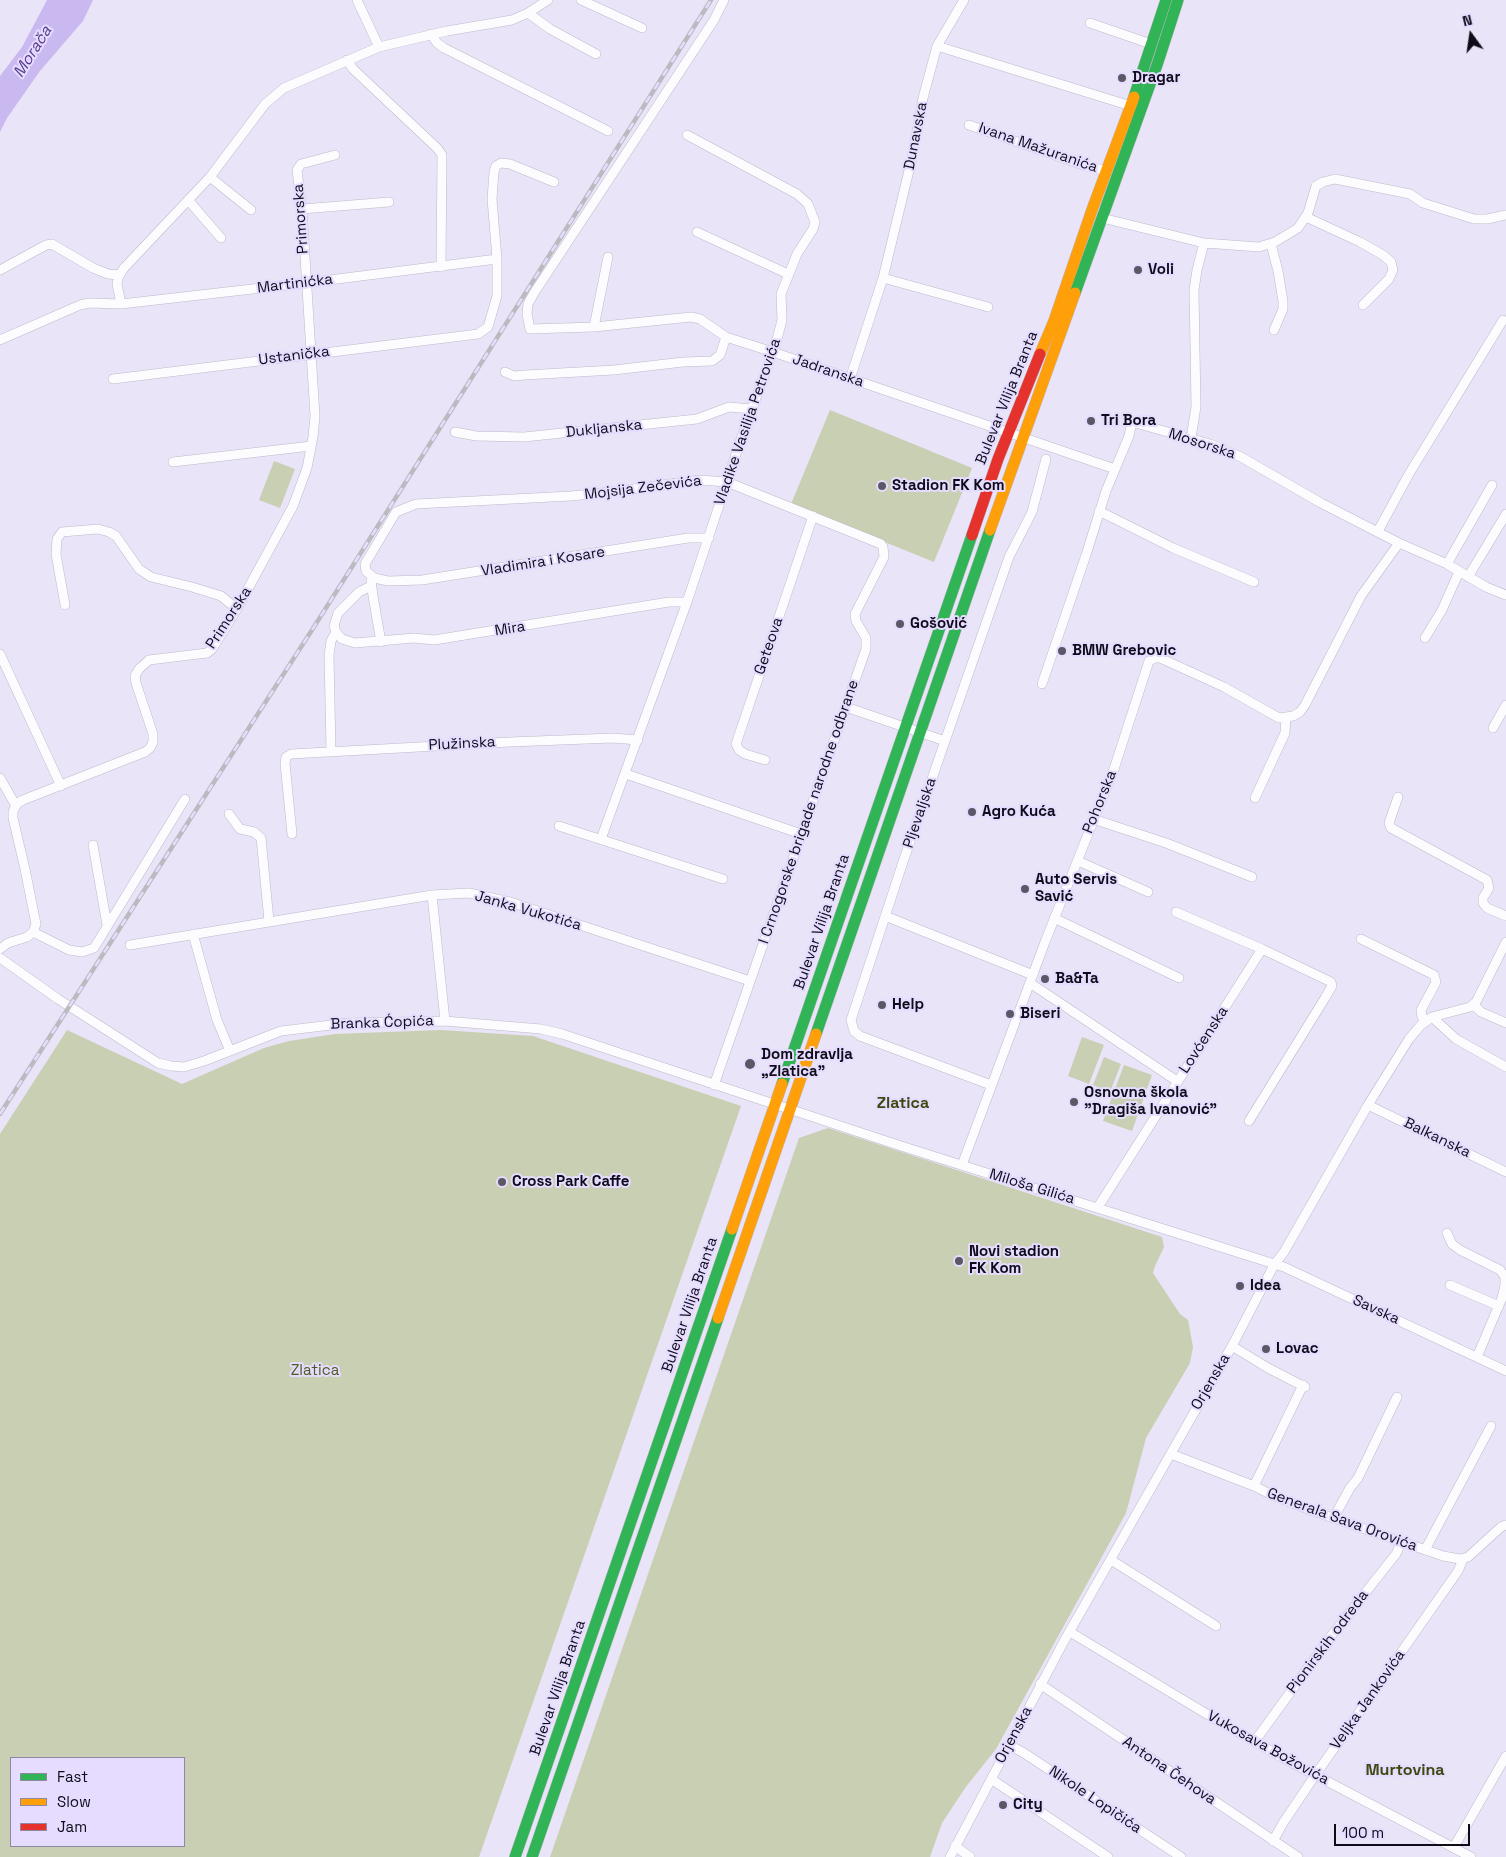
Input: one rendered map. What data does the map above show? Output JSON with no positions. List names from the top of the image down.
{
  "streets": {
    "main road": ["Bulevar Vilija Branta"],
    "street": [
      "Dunavska",
      "Ivana Mažuranića",
      "Primorska",
      "Martinićka",
      "Ustanička",
      "Jadranska",
      "Vladike Vasilija Petrovića",
      "Dukljanska",
      "Mosorska",
      "Mojsija Zečevića",
      "Vladimira i Kosare",
      "Mira",
      "Geteova",
      "Plužinska",
      "Pohorska",
      "I Crnogorske brigade narodne odbrane",
      "Pljevaljska",
      "Janka Vukotića",
      "Branka Ćopića",
      "Lovćenska",
      "Balkanska",
      "Miloša Gilića",
      "Savska",
      "Orjenska",
      "Generala Sava Orovića",
      "Pionirskih odreda",
      "Veljka Jankovića",
      "Vukosava Božovića",
      "Antona Čehova",
      "Nikole Lopičića"
    ]
  },
  "crossings": [
    ["Dunavska", "Jadranska"],
    ["Ivana Mažuranića", "Bulevar Vilija Branta"],
    ["Primorska", "Martinićka"],
    ["Primorska", "Ustanička"],
    ["Martinićka", "Ustanička"],
    ["Jadranska", "Bulevar Vilija Branta"],
    ["Jadranska", "Vladike Vasilija Petrovića"],
    ["Bulevar Vilija Branta", "Branka Ćopića"],
    ["Bulevar Vilija Branta", "Miloša Gilića"],
    ["Vladike Vasilija Petrovića", "Dukljanska"],
    ["Vladike Vasilija Petrovića", "Mojsija Zečevića"],
    ["Vladike Vasilija Petrovića", "Vladimira i Kosare"],
    ["Vladike Vasilija Petrovića", "Mira"],
    ["Vladike Vasilija Petrovića", "Plužinska"],
    ["Mojsija Zečevića", "Vladimira i Kosare"],
    ["Mojsija Zečevića", "Geteova"],
    ["Mojsija Zečevića", "I Crnogorske brigade narodne odbrane"],
    ["Pohorska", "Pljevaljska"],
    ["Pohorska", "Miloša Gilića"],
    ["I Crnogorske brigade narodne odbrane", "Janka Vukotića"],
    ["I Crnogorske brigade narodne odbrane", "Branka Ćopića"],
    ["Branka Ćopića", "Miloša Gilića"],
    ["Lovćenska", "Miloša Gilića"],
    ["Balkanska", "Orjenska"],
    ["Miloša Gilića", "Savska"],
    ["Miloša Gilića", "Orjenska"],
    ["Savska", "Orjenska"],
    ["Orjenska", "Generala Sava Orovića"],
    ["Orjenska", "Vukosava Božovića"],
    ["Orjenska", "Antona Čehova"],
    ["Orjenska", "Nikole Lopičića"],
    ["Generala Sava Orovića", "Pionirskih odreda"],
    ["Generala Sava Orovića", "Veljka Jankovića"],
    ["Pionirskih odreda", "Vukosava Božovića"],
    ["Veljka Jankovića", "Vukosava Božovića"],
    ["Veljka Jankovića", "Antona Čehova"]
  ],
  "districts": ["Zlatica", "Murtovina"],
  "water": ["Morača"],
  "parks": ["Zlatica"],
  "places": [
    "Dragar",
    "Voli",
    "Tri Bora",
    "Stadion FK Kom",
    "Gošović",
    "BMW Grebovic",
    "Agro Kuća",
    "Auto Servis Savić",
    "Ba&Ta",
    "Help",
    "Biseri",
    "Dom zdravlja „Zlatica”",
    "Osnovna škola \"Dragiša Ivanović\"",
    "Cross Park Caffe",
    "Novi stadion FK Kom",
    "Idea",
    "Lovac",
    "City"
  ],
  "legend": ["Fast", "Slow", "Jam"],
  "scale_bar": "100 m",
  "north": "top"
}
